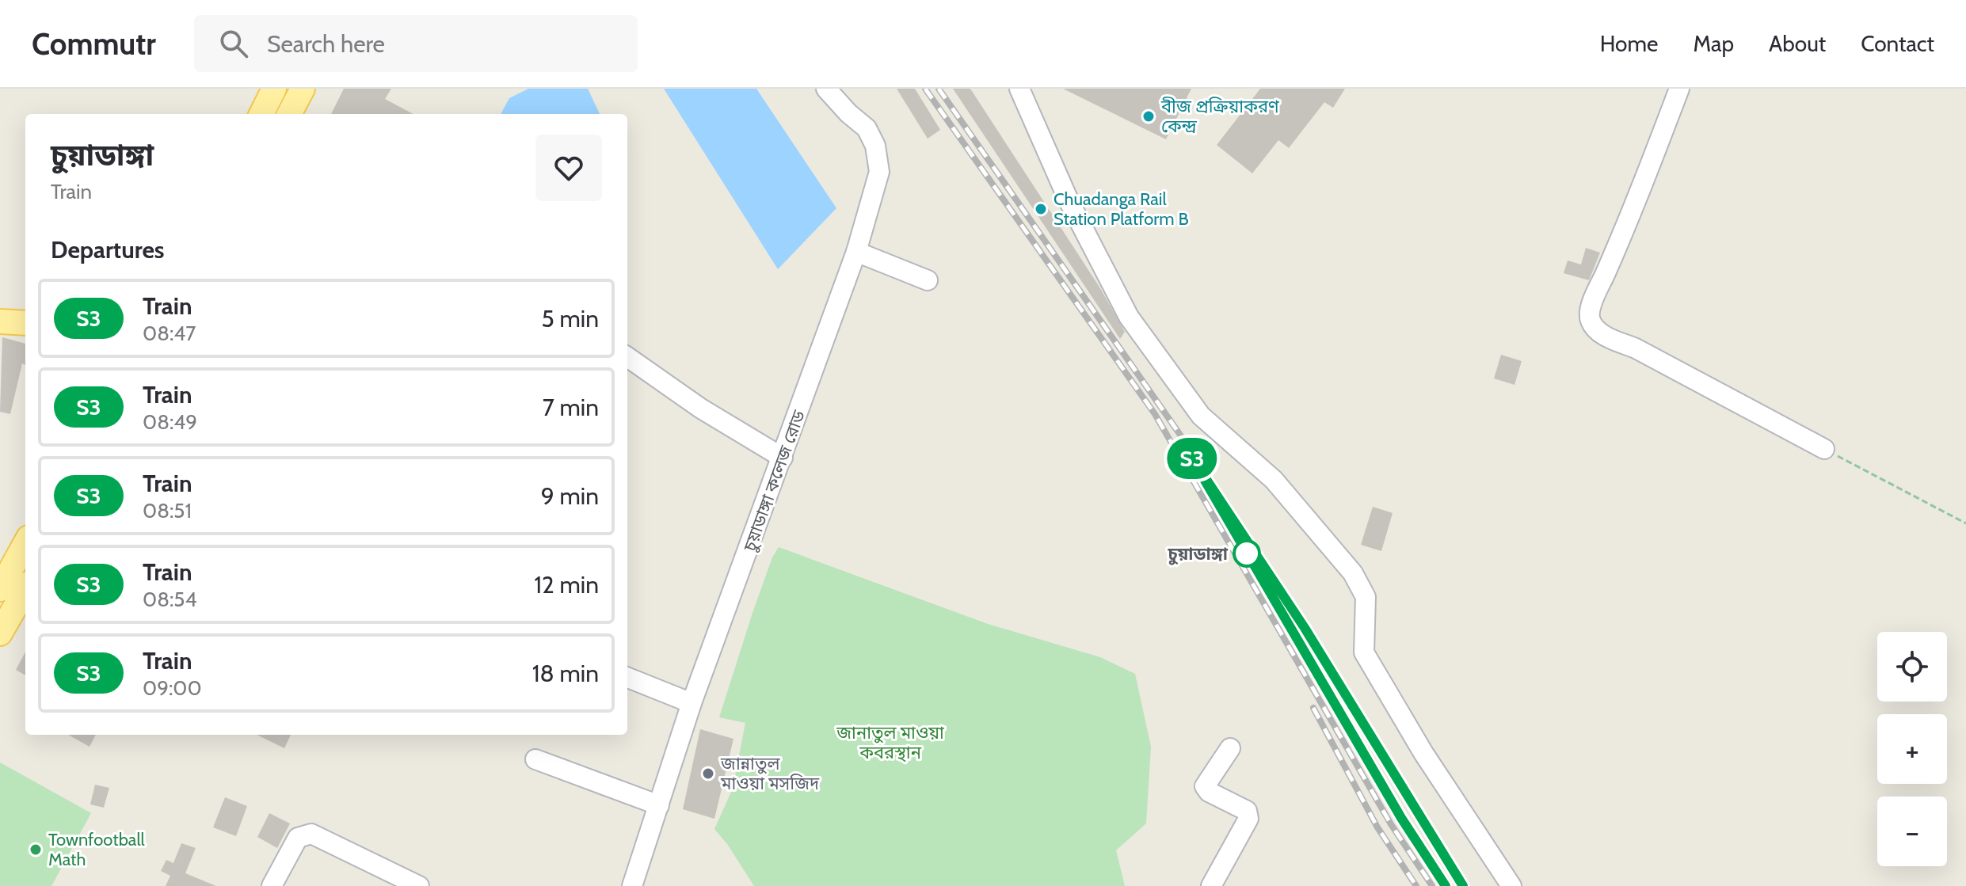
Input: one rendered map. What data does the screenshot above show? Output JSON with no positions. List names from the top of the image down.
{
  "streets": {
    "street": ["চুয়াডাঙ্গা কলেজ রোড"]
  },
  "parks": ["জানাতুল মাওয়া কবরস্থান"],
  "places": [
    "বীজ প্রক্রিয়াকরণ কেন্দ্র",
    "Chuadanga Rail Station Platform B",
    "চুয়াডাঙ্গা",
    "জান্নাতুল মাওয়া মসজিদ",
    "Townfootball Math"
  ],
  "page": {
    "header": "Commutr",
    "search": "Search here",
    "nav": [
      "Home",
      "Map",
      "About",
      "Contact"
    ],
    "on_map": "S3",
    "heading": [
      ["চুয়াডাঙ্গা", "Train"],
      "Departures"
    ],
    "list": [
      {
        "mark": "S3",
        "name": "Train",
        "note": "08:47",
        "value": "5 min"
      },
      {
        "mark": "S3",
        "name": "Train",
        "note": "08:49",
        "value": "7 min"
      },
      {
        "mark": "S3",
        "name": "Train",
        "note": "08:51",
        "value": "9 min"
      },
      {
        "mark": "S3",
        "name": "Train",
        "note": "08:54",
        "value": "12 min"
      },
      {
        "mark": "S3",
        "name": "Train",
        "note": "09:00",
        "value": "18 min"
      }
    ],
    "map_buttons": ["+", "−"]
  }
}
